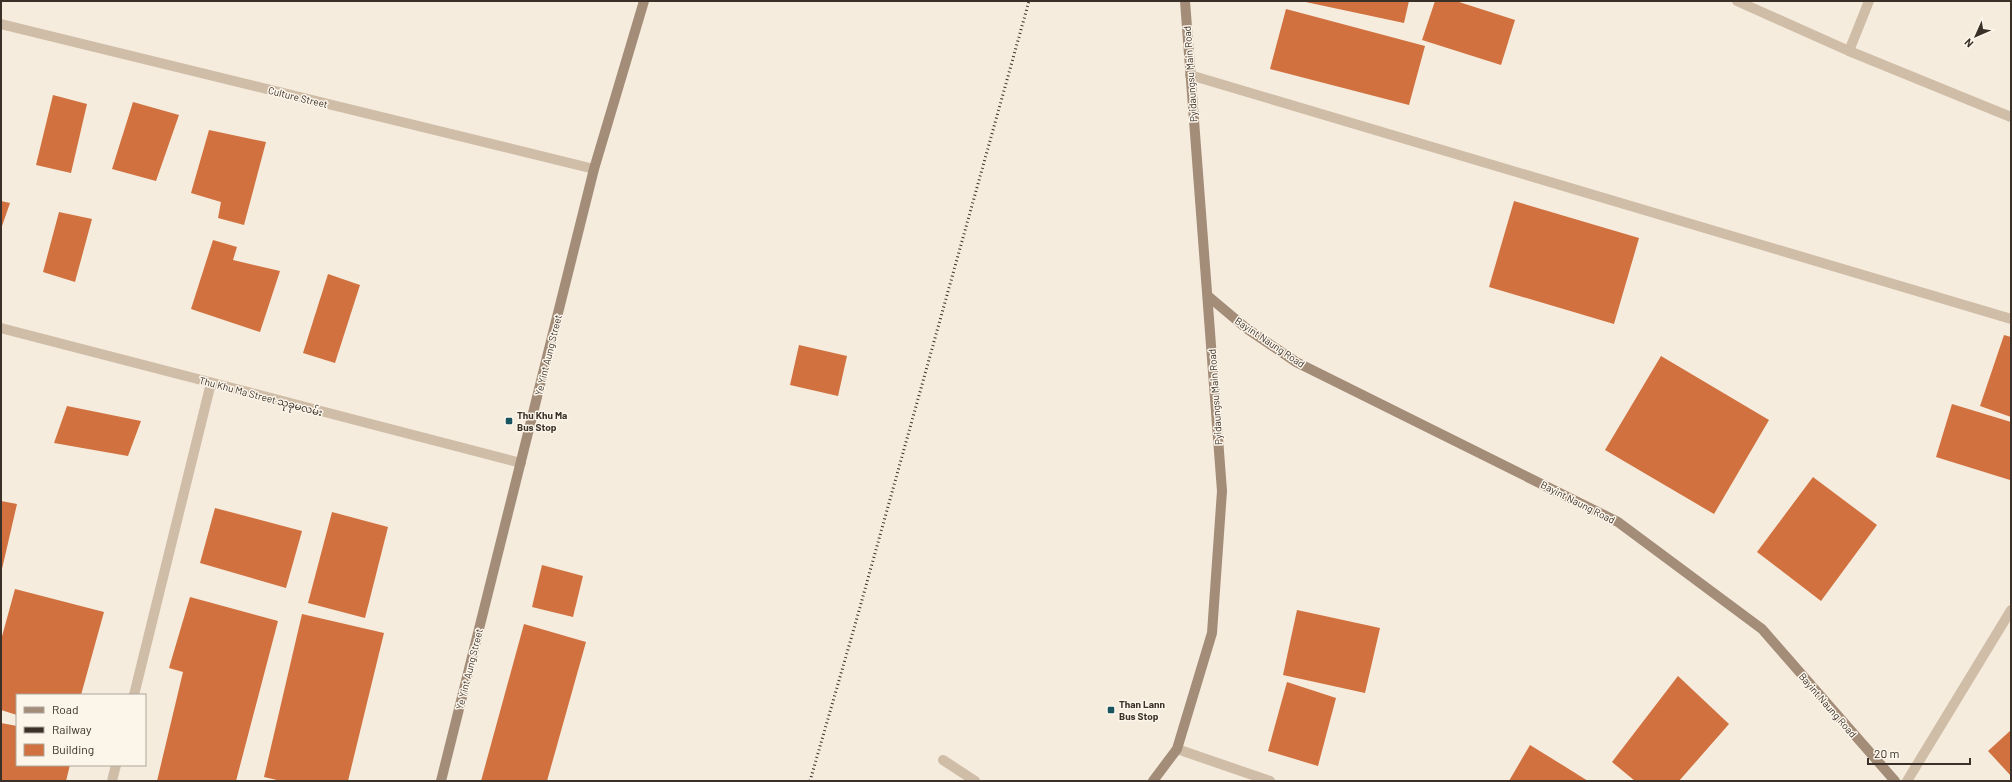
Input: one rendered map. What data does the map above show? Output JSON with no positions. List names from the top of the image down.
{
  "streets": {
    "main road": ["Pyidaungsu Main Road", "Bayint Naung Road", "Ye Yint Aung Street"],
    "street": ["Culture Street", "Thu Khu Ma Street သုခုမလမ်း"]
  },
  "crossings": [
    ["Pyidaungsu Main Road", "Bayint Naung Road"],
    ["Culture Street", "Ye Yint Aung Street"],
    ["Ye Yint Aung Street", "Thu Khu Ma Street သုခုမလမ်း"]
  ],
  "places": {
    "transit": ["Thu Khu Ma Bus Stop", "Than Lann Bus Stop"]
  },
  "legend": ["Road", "Railway", "Building"],
  "scale_bar": "20 m",
  "north": "bottom left"
}
